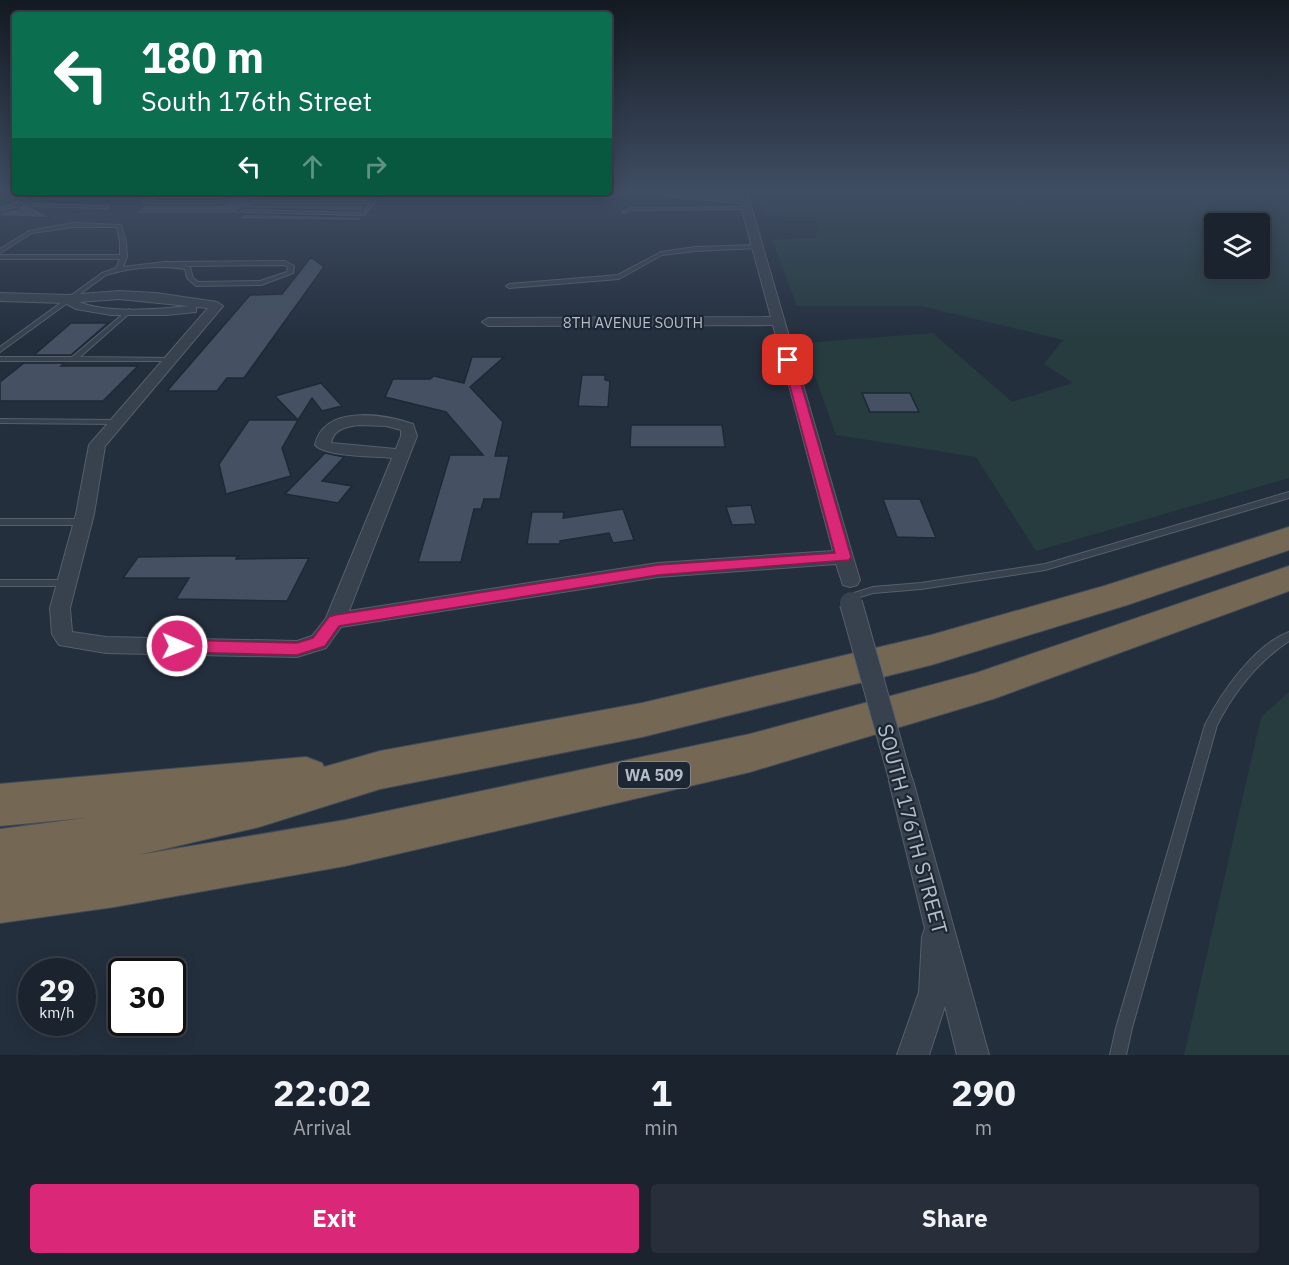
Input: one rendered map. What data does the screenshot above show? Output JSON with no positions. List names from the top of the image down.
{
  "streets": {
    "highway": ["WA 509"],
    "street": ["8TH AVENUE SOUTH", "SOUTH 176TH STREET"]
  },
  "page": {
    "turn": ["180 m", "South 176th Street"],
    "speed": "29 km/h",
    "limit": "30",
    "eta": [
      "22:02",
      "Arrival",
      "1",
      "min",
      "290",
      "m"
    ],
    "buttons": ["Exit", "Share"]
  }
}
